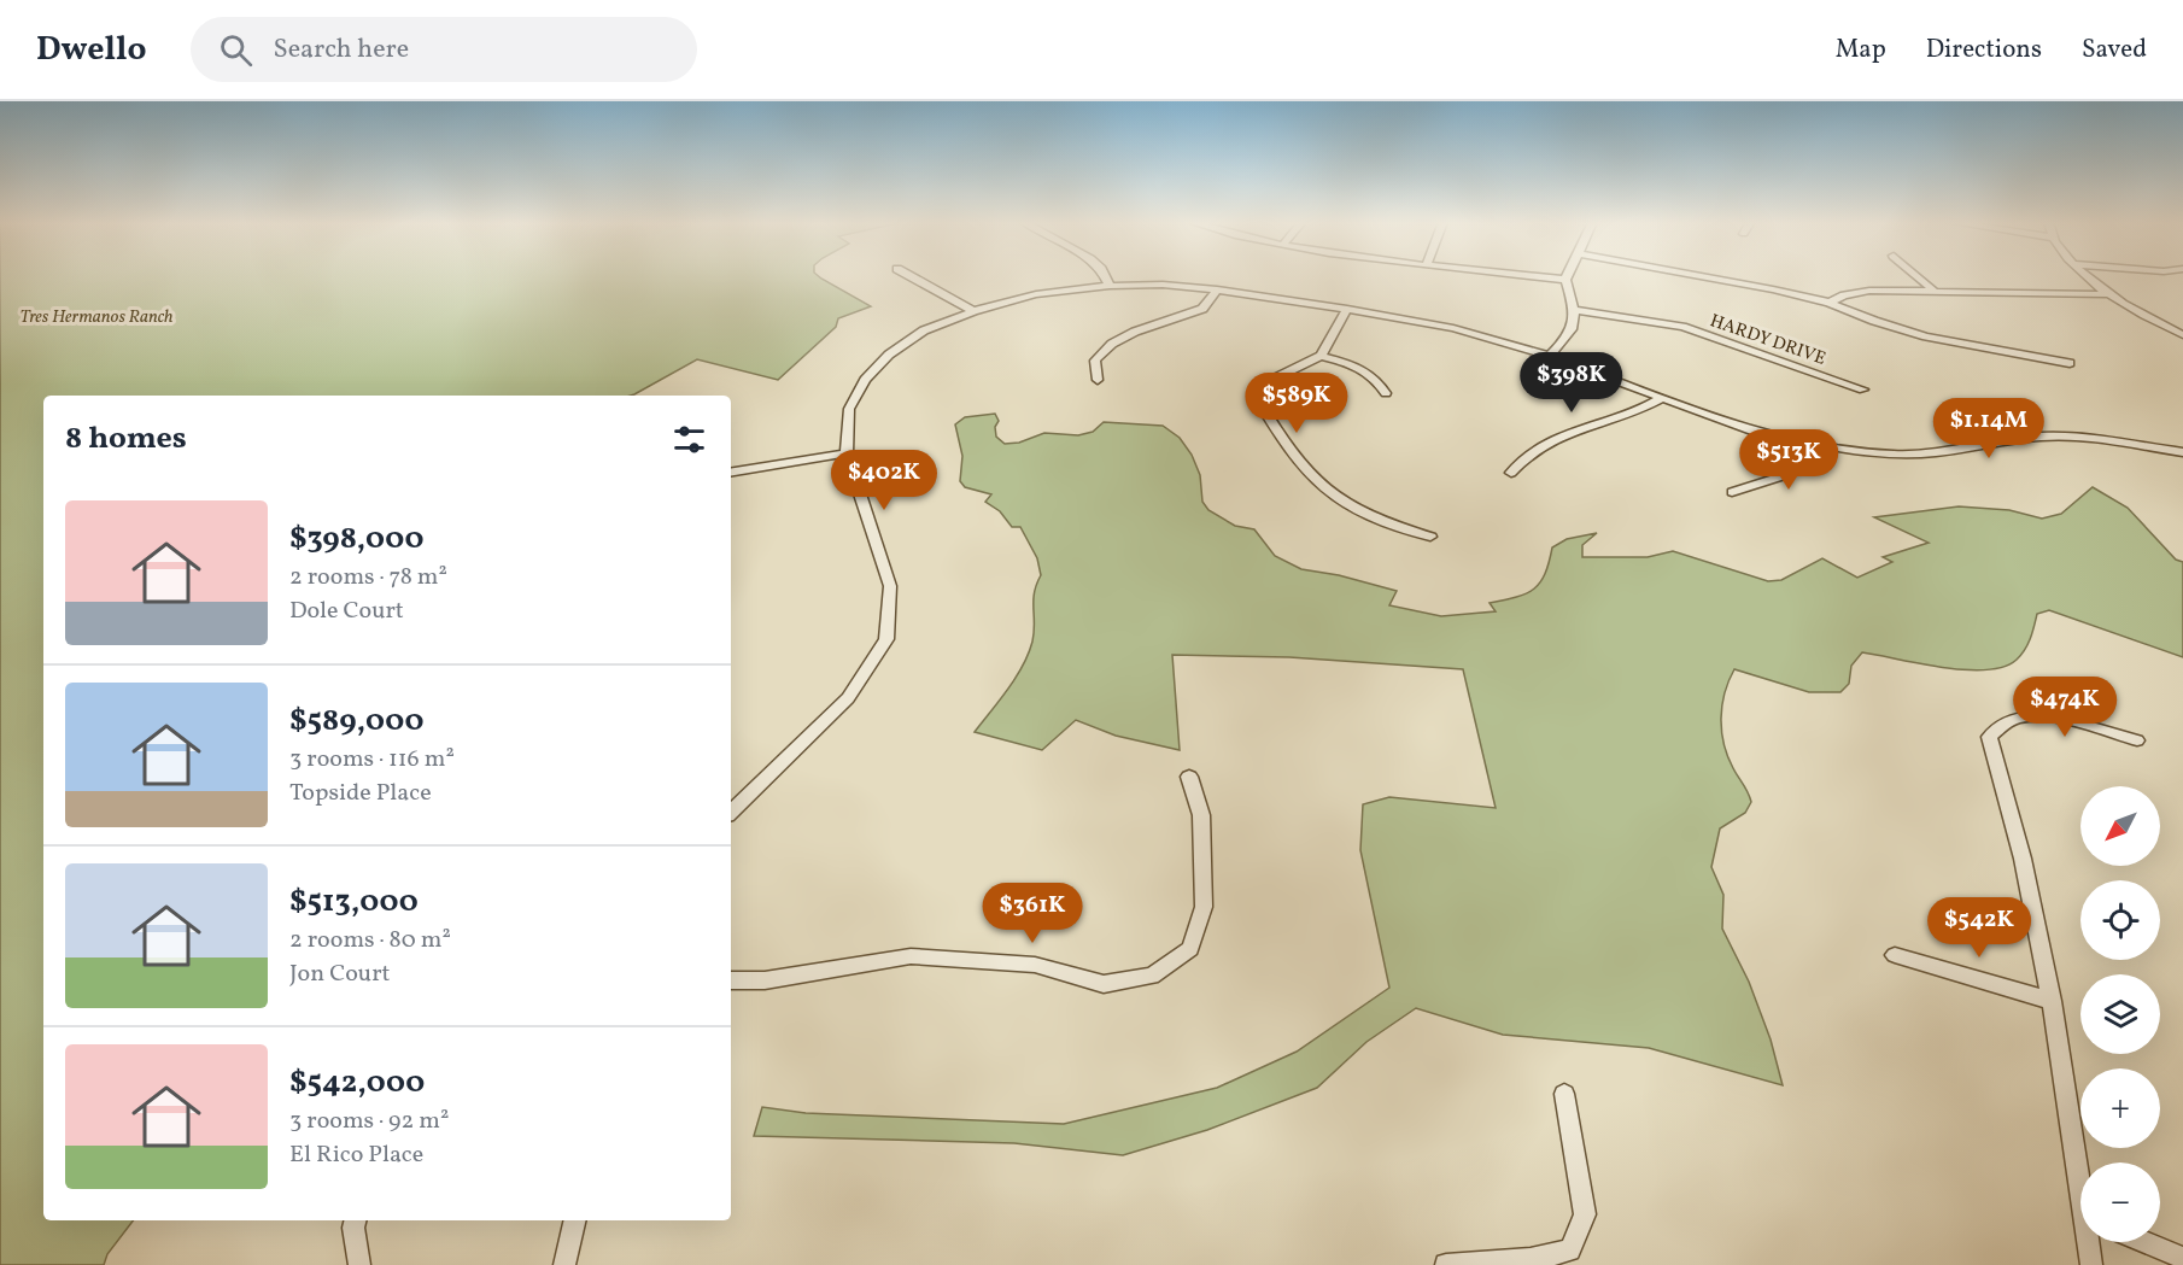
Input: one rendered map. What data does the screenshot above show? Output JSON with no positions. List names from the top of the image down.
{
  "streets": {
    "street": ["HARDY DRIVE"]
  },
  "parks": ["Tres Hermanos Ranch"],
  "north": "bottom left",
  "page": {
    "header": "Dwello",
    "search": "Search here",
    "nav": ["Map", "Directions", "Saved"],
    "price": [
      "$398K",
      "$589K",
      "$1.14M",
      "$513K",
      "$402K",
      "$474K",
      "$361K",
      "$542K"
    ],
    "heading": "8 homes",
    "list": [
      {
        "name": "$398,000",
        "note": "2 rooms · 78 m² · Dole Court"
      },
      {
        "name": "$589,000",
        "note": "3 rooms · 116 m² · Topside Place"
      },
      {
        "name": "$513,000",
        "note": "2 rooms · 80 m² · Jon Court"
      },
      {
        "name": "$542,000",
        "note": "3 rooms · 92 m² · El Rico Place"
      }
    ],
    "map_buttons": ["+", "−"]
  }
}
